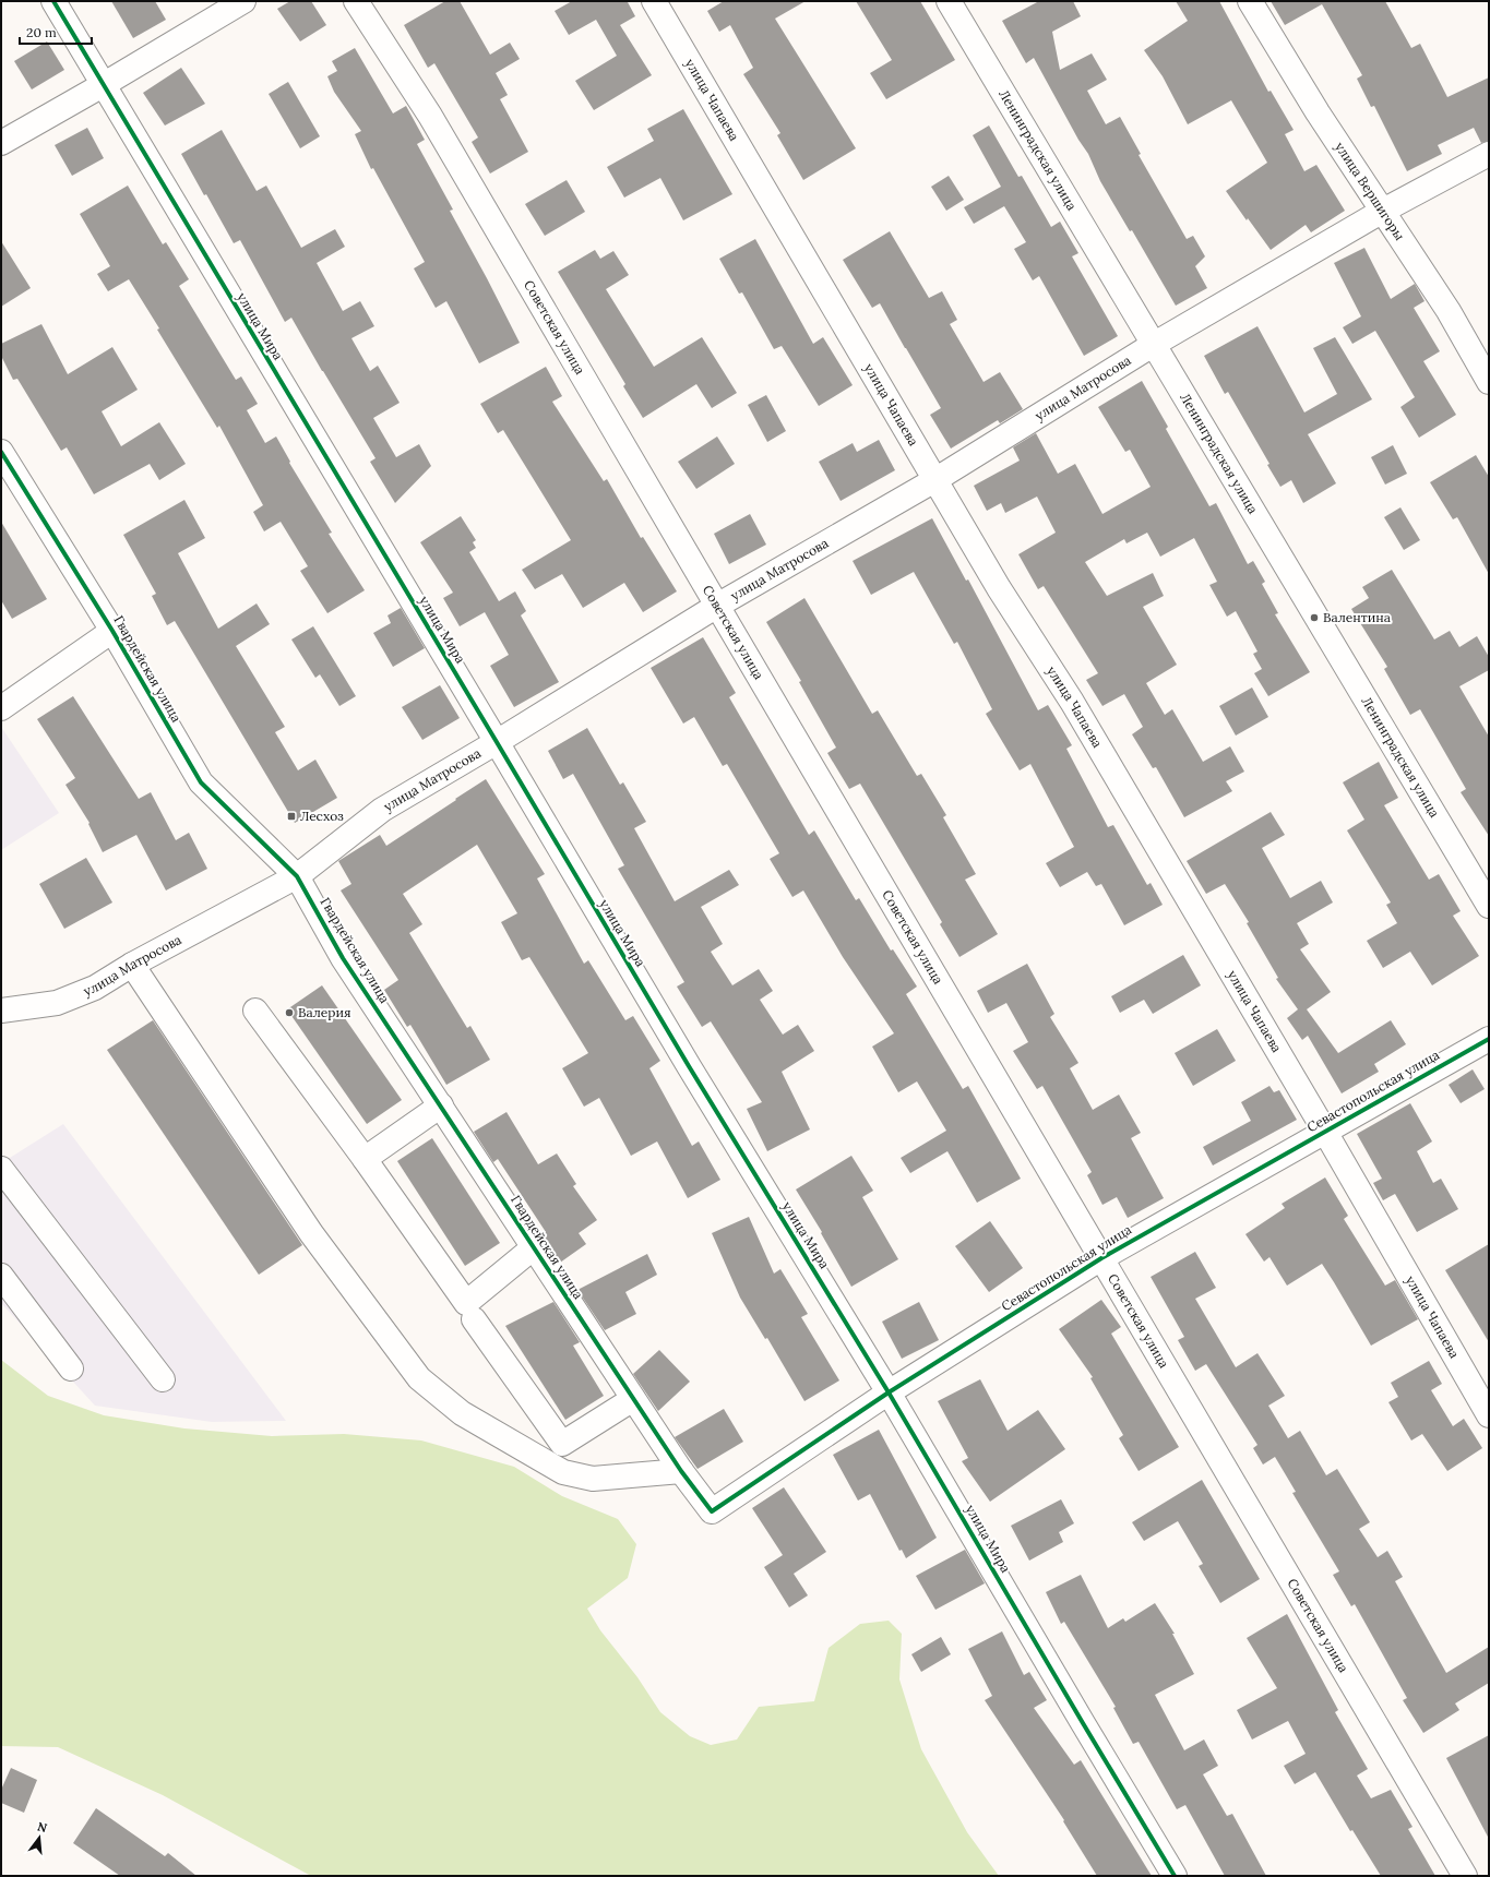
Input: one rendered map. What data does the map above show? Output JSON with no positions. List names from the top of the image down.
{
  "streets": {
    "street": [
      "улица Чапаева",
      "Ленинградская улица",
      "улица Вершигоры",
      "улица Мира",
      "Советская улица",
      "улица Матросова",
      "Гвардейская улица",
      "Севастопольская улица"
    ]
  },
  "crossings": [
    ["улица Чапаева", "улица Матросова"],
    ["улица Чапаева", "Севастопольская улица"],
    ["Ленинградская улица", "улица Матросова"],
    ["улица Вершигоры", "улица Матросова"],
    ["улица Мира", "улица Матросова"],
    ["улица Мира", "Севастопольская улица"],
    ["Советская улица", "улица Матросова"],
    ["Советская улица", "Севастопольская улица"],
    ["улица Матросова", "Гвардейская улица"],
    ["Гвардейская улица", "Севастопольская улица"]
  ],
  "places": {
    "other": ["Валентина", "Валерия"],
    "transit": ["Лесхоз"]
  },
  "scale_bar": "20 m",
  "north": "top"
}
